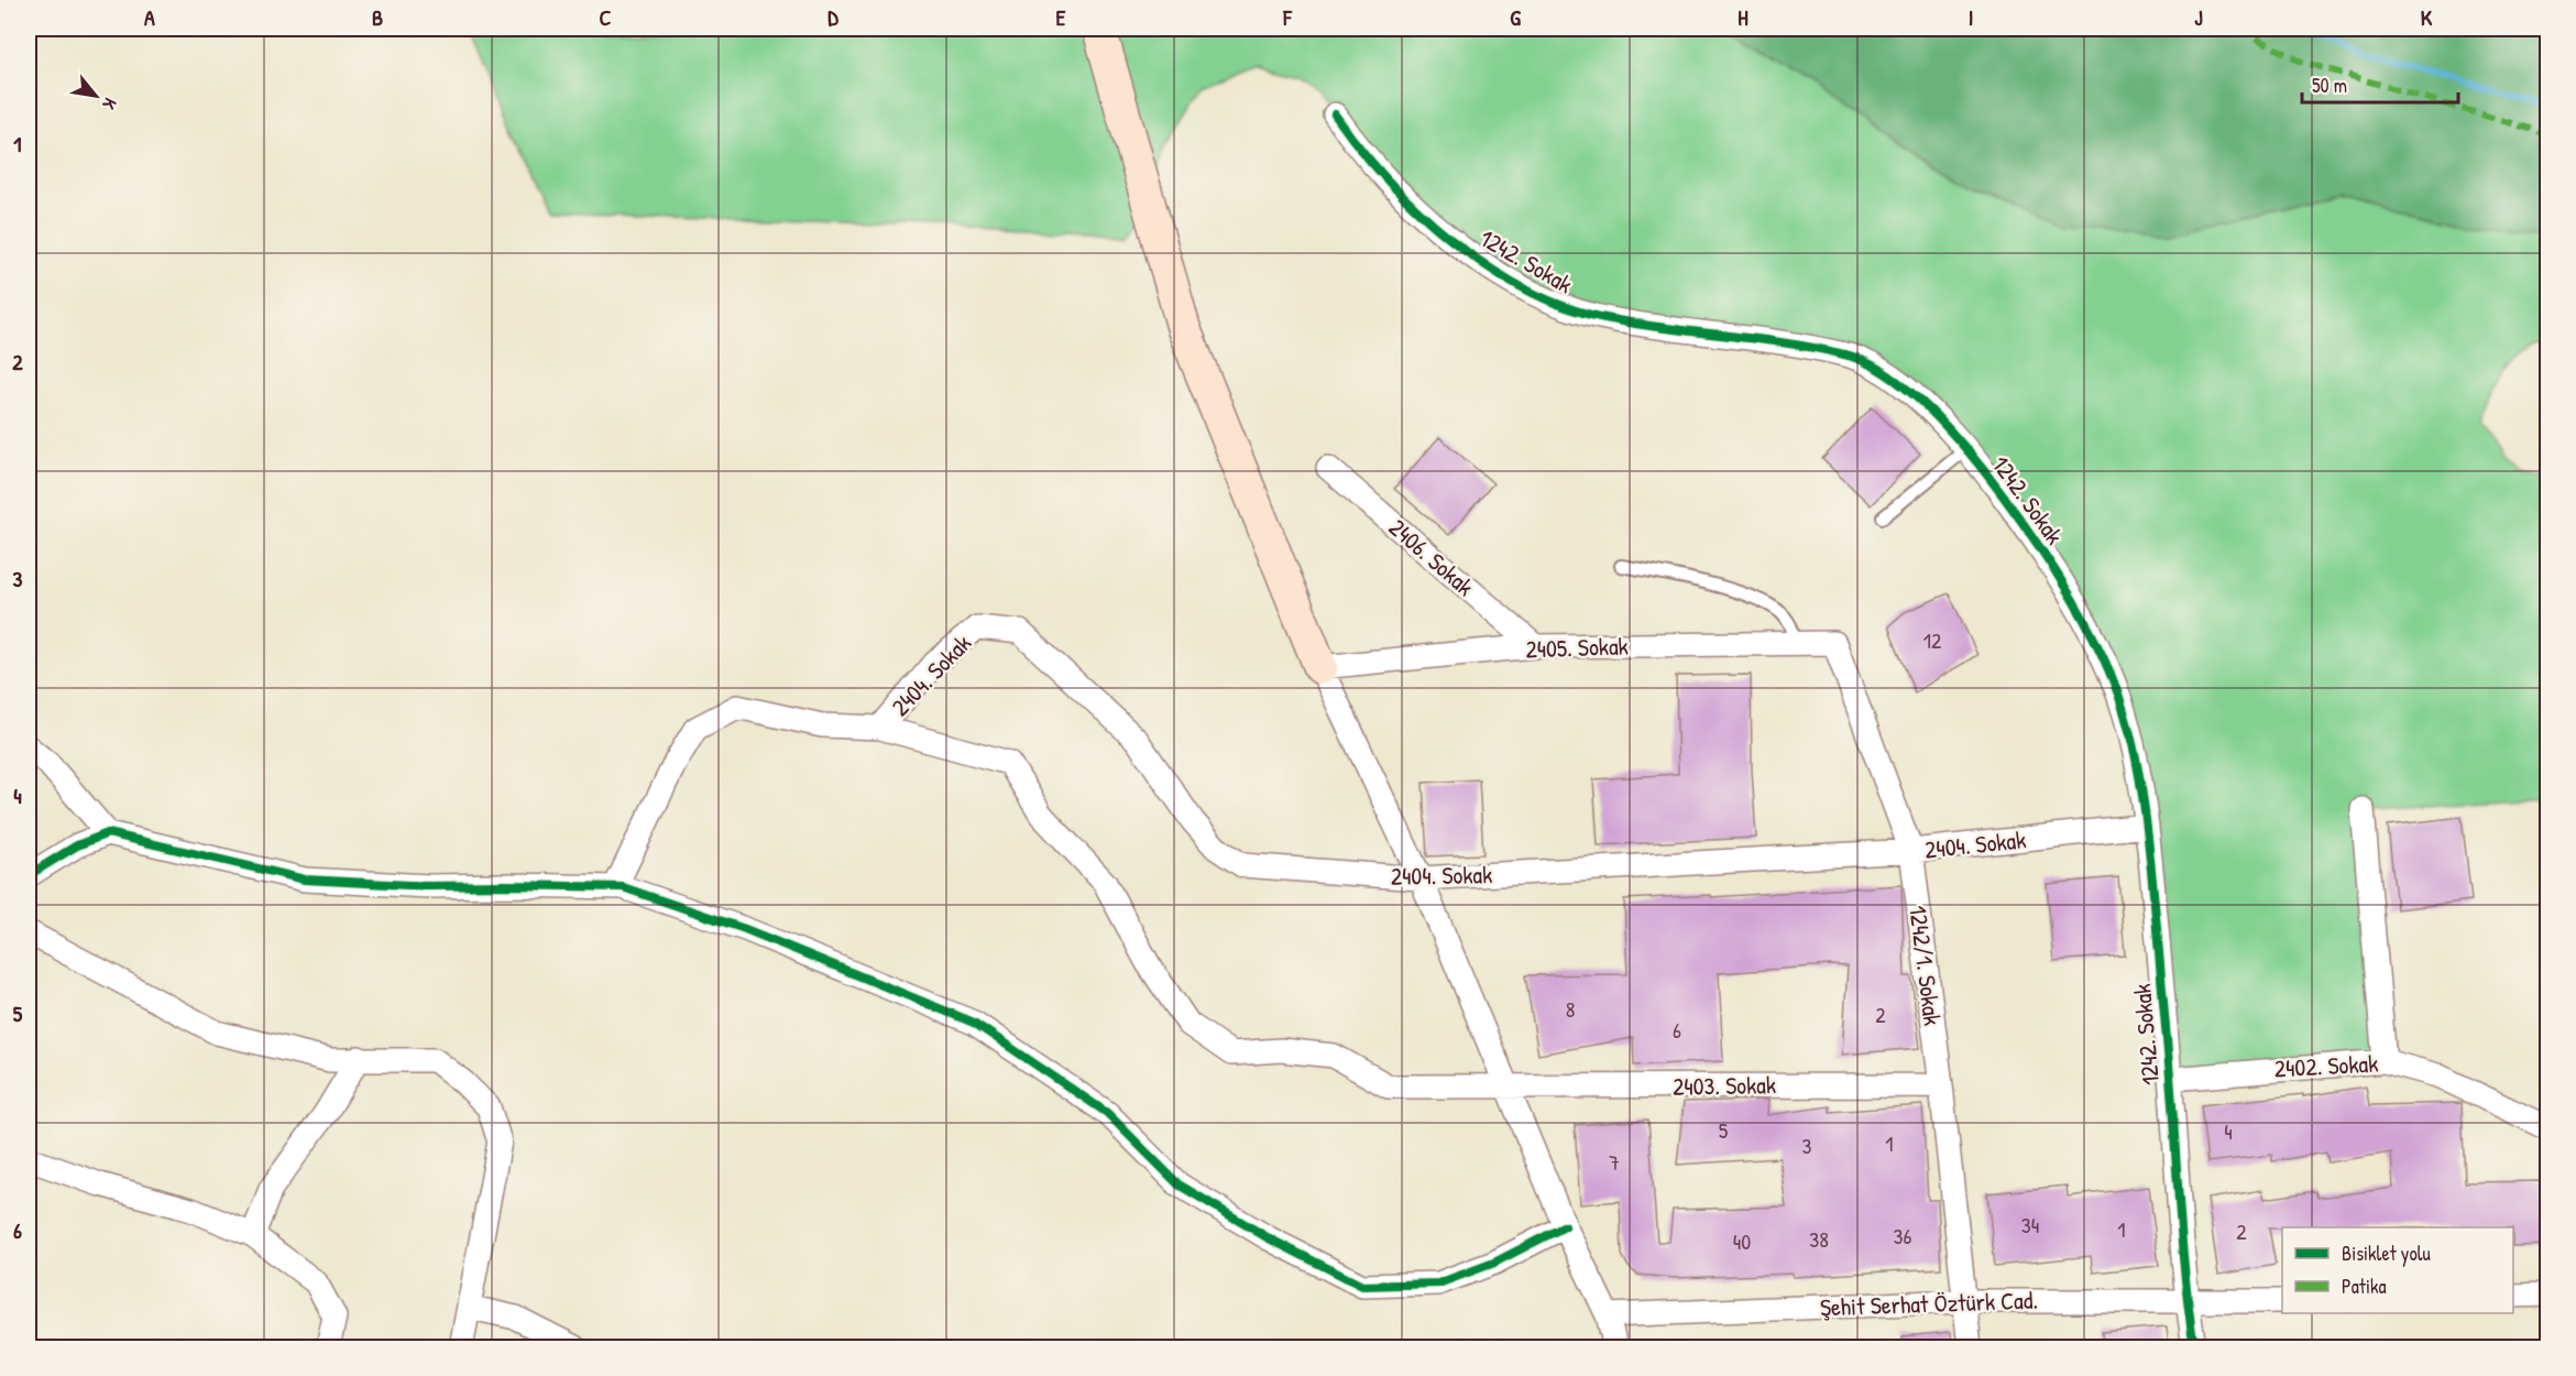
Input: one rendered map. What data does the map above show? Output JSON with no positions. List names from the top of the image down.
{
  "streets": {
    "street": [
      "1242. Sokak",
      "2406. Sokak",
      "2405. Sokak",
      "2404. Sokak",
      "1242/1. Sokak",
      "2402. Sokak",
      "2403. Sokak",
      "Şehit Serhat Öztürk Cad."
    ]
  },
  "crossings": [
    ["1242. Sokak", "2404. Sokak"],
    ["1242. Sokak", "2402. Sokak"],
    ["1242. Sokak", "Şehit Serhat Öztürk Cad."],
    ["2406. Sokak", "2405. Sokak"],
    ["2405. Sokak", "1242/1. Sokak"],
    ["2404. Sokak", "1242/1. Sokak"],
    ["2404. Sokak", "2403. Sokak"],
    ["1242/1. Sokak", "2403. Sokak"],
    ["1242/1. Sokak", "Şehit Serhat Öztürk Cad."]
  ],
  "house_numbers": [
    "12",
    "8",
    "2",
    "6",
    "5",
    "4",
    "1",
    "3",
    "7",
    "34",
    "1",
    "2",
    "36",
    "38",
    "40"
  ],
  "legend": ["Bisiklet yolu", "Patika"],
  "scale_bar": "50 m",
  "north": "bottom right",
  "grid": {
    "columns": [
      "A",
      "B",
      "C",
      "D",
      "E",
      "F",
      "G",
      "H",
      "I",
      "J",
      "K"
    ],
    "rows": [
      "1",
      "2",
      "3",
      "4",
      "5",
      "6"
    ]
  }
}
